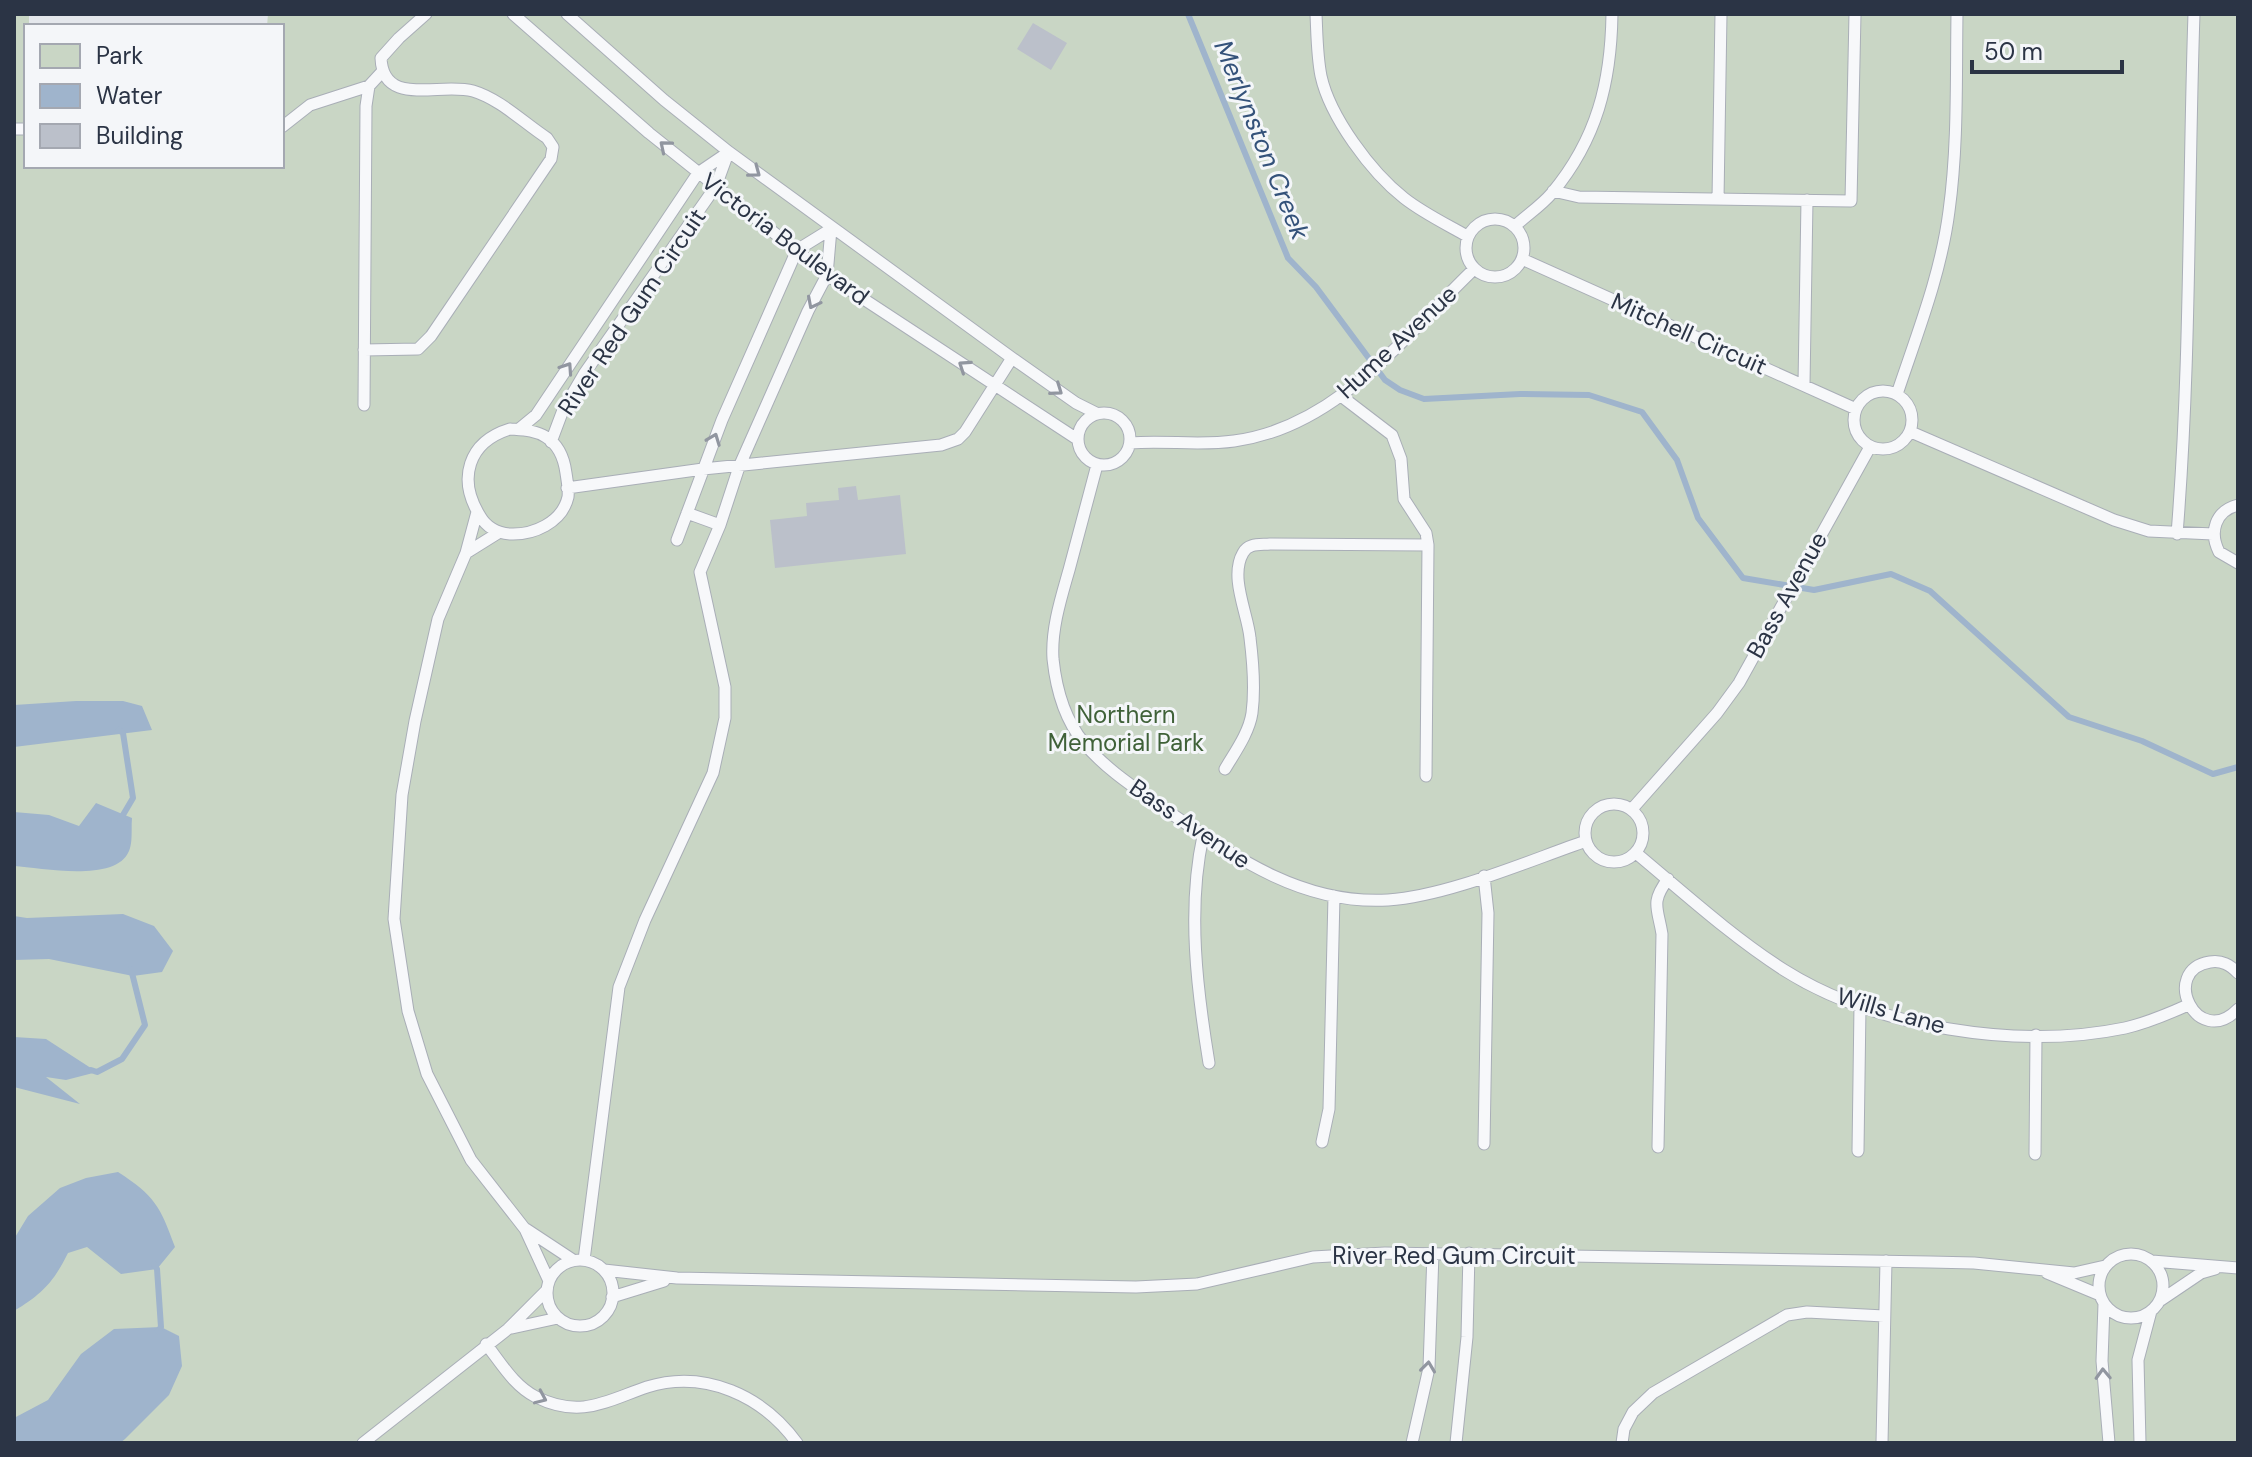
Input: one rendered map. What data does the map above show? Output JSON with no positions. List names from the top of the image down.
{
  "streets": {
    "lane": [
      "Victoria Boulevard",
      "River Red Gum Circuit",
      "Mitchell Circuit",
      "Hume Avenue",
      "Bass Avenue",
      "Wills Lane"
    ]
  },
  "crossings": [
    ["Victoria Boulevard", "River Red Gum Circuit"],
    ["Victoria Boulevard", "Hume Avenue"],
    ["Victoria Boulevard", "Bass Avenue"],
    ["Mitchell Circuit", "Hume Avenue"],
    ["Mitchell Circuit", "Bass Avenue"],
    ["Hume Avenue", "Bass Avenue"],
    ["Bass Avenue", "Wills Lane"]
  ],
  "water": ["Merlynston Creek"],
  "parks": ["Northern Memorial Park"],
  "legend": ["Park", "Water", "Building"],
  "scale_bar": "50 m"
}
